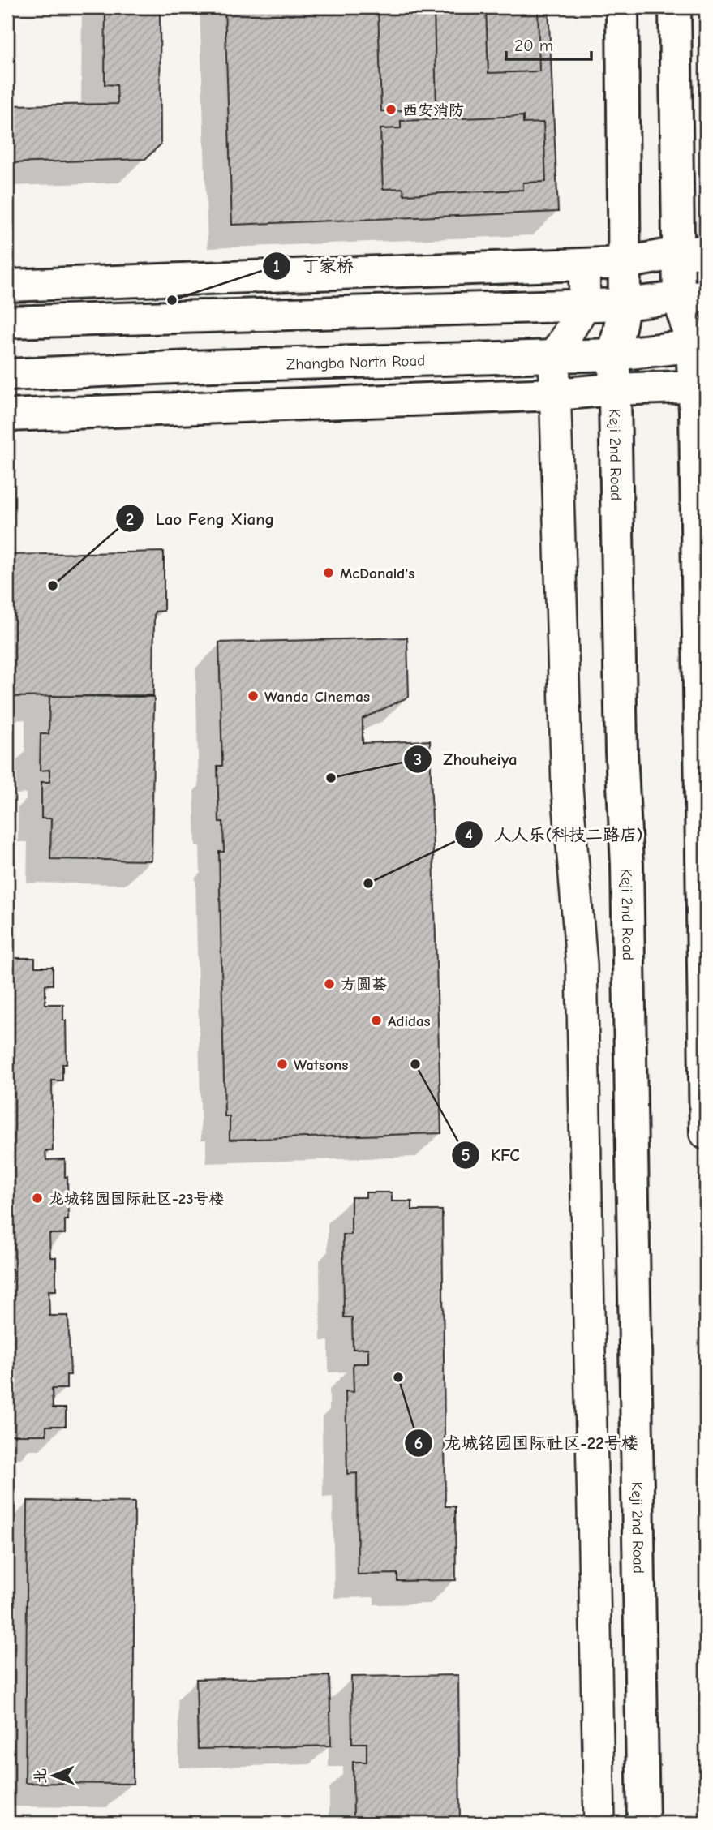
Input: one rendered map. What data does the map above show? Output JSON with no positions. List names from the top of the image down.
{
  "streets": {
    "main road": ["Zhangba North Road", "Keji 2nd Road"]
  },
  "crossings": [
    ["Zhangba North Road", "Keji 2nd Road"]
  ],
  "places": [
    "西安消防",
    "丁家桥",
    "McDonald's",
    "Lao Feng Xiang",
    "Wanda Cinemas",
    "Zhouheiya",
    "人人乐(科技二路店)",
    "方圆荟",
    "Adidas",
    "Watsons",
    "KFC",
    "龙城铭园国际社区-23号楼",
    "龙城铭园国际社区-22号楼"
  ],
  "scale_bar": "20 m",
  "north": "left"
}
